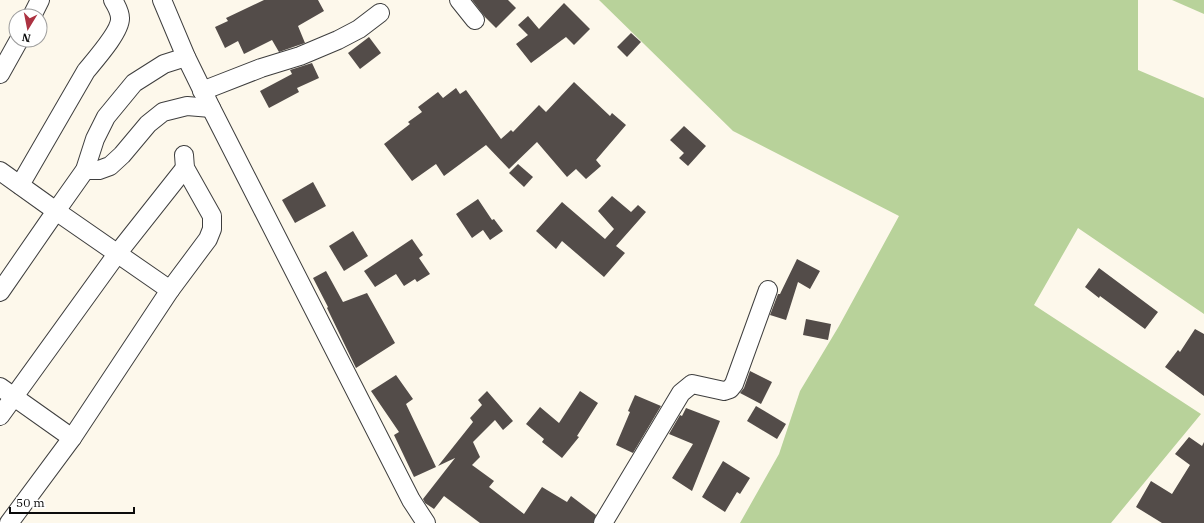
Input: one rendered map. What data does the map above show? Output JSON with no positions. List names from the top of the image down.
{
  "scale_bar": "50 m",
  "north": "bottom"
}
